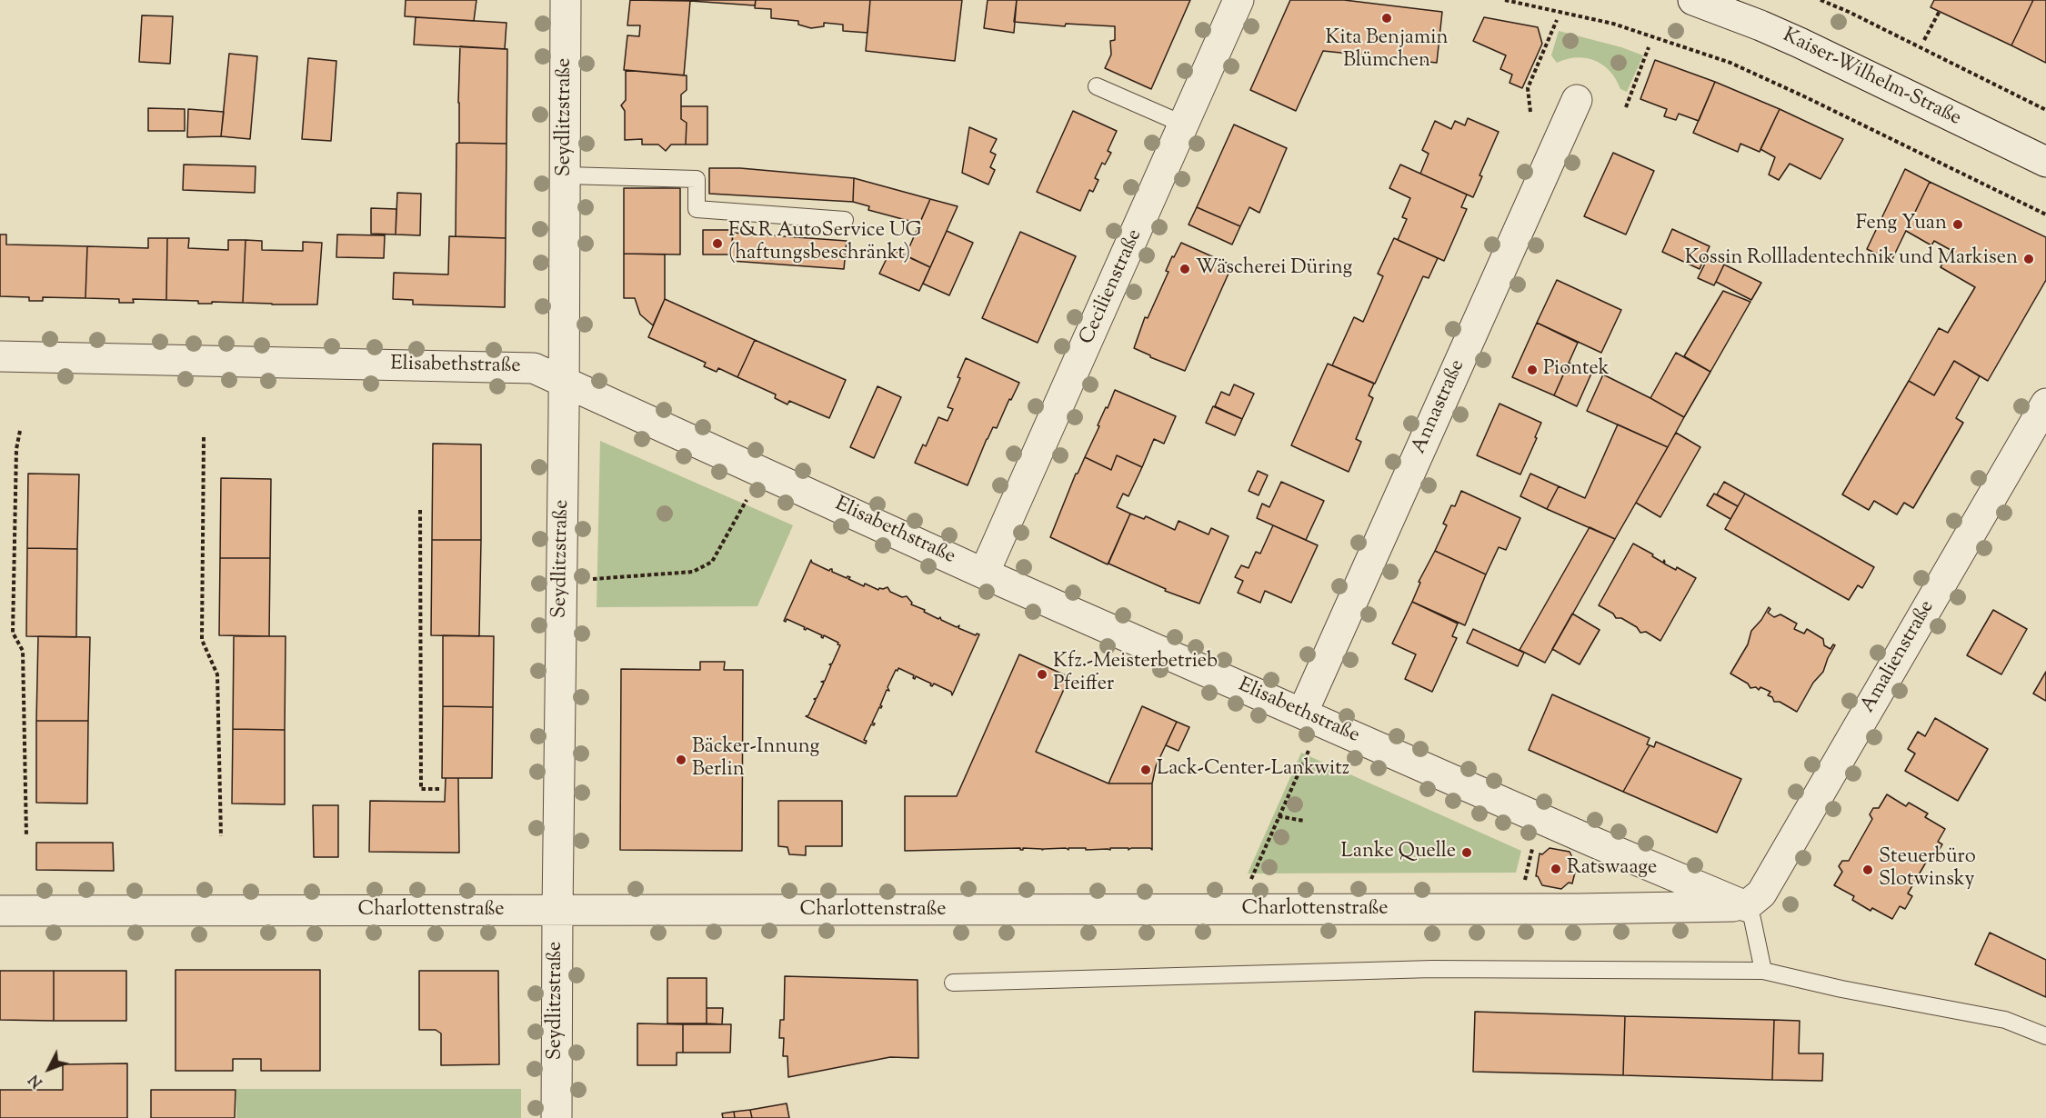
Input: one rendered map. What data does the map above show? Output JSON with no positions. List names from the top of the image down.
{
  "streets": {
    "street": [
      "Kaiser-Wilhelm-Straße",
      "Seydlitzstraße",
      "Cecilienstraße",
      "Elisabethstraße",
      "Annastraße",
      "Amalienstraße",
      "Charlottenstraße"
    ]
  },
  "crossings": [
    ["Seydlitzstraße", "Elisabethstraße"],
    ["Seydlitzstraße", "Charlottenstraße"],
    ["Cecilienstraße", "Elisabethstraße"],
    ["Elisabethstraße", "Annastraße"],
    ["Elisabethstraße", "Amalienstraße"],
    ["Elisabethstraße", "Charlottenstraße"],
    ["Amalienstraße", "Charlottenstraße"]
  ],
  "places": [
    "Kita Benjamin Blümchen",
    "Feng Yuan",
    "F&R AutoService UG (haftungsbeschränkt)",
    "Kossin Rollladentechnik und Markisen",
    "Wäscherei Düring",
    "Piontek",
    "Kfz.-Meisterbetrieb Pfeiffer",
    "Bäcker-Innung Berlin",
    "Lack-Center-Lankwitz",
    "Lanke Quelle",
    "Ratswaage",
    "Steuerbüro Slotwinsky"
  ],
  "north": "bottom left"
}
